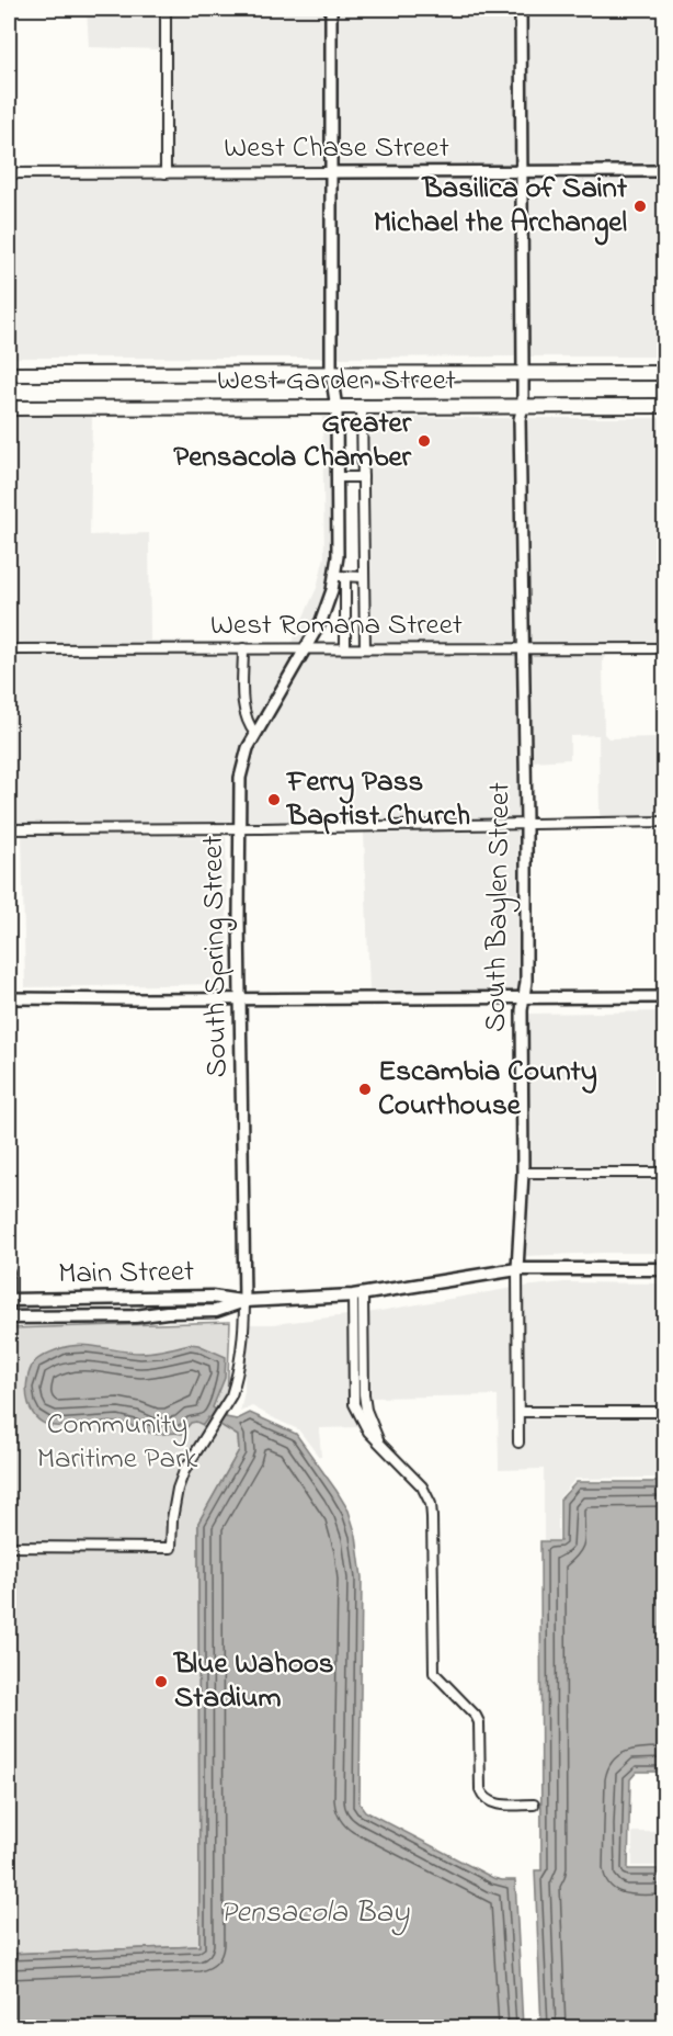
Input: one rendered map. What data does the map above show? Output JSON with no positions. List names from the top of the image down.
{
  "streets": {
    "main road": ["West Garden Street", "Main Street"],
    "street": [
      "West Chase Street",
      "West Romana Street",
      "South Baylen Street",
      "South Spring Street"
    ]
  },
  "crossings": [
    ["West Chase Street", "South Baylen Street"],
    ["West Chase Street", "South Spring Street"],
    ["West Garden Street", "South Baylen Street"],
    ["West Garden Street", "South Spring Street"],
    ["West Romana Street", "South Baylen Street"],
    ["West Romana Street", "South Spring Street"],
    ["South Spring Street", "Main Street"]
  ],
  "water": ["Pensacola Bay"],
  "parks": ["Community Maritime Park"],
  "places": [
    "Basilica of Saint Michael the Archangel",
    "Greater Pensacola Chamber",
    "Ferry Pass Baptist Church",
    "Escambia County Courthouse",
    "Blue Wahoos Stadium"
  ]
}
